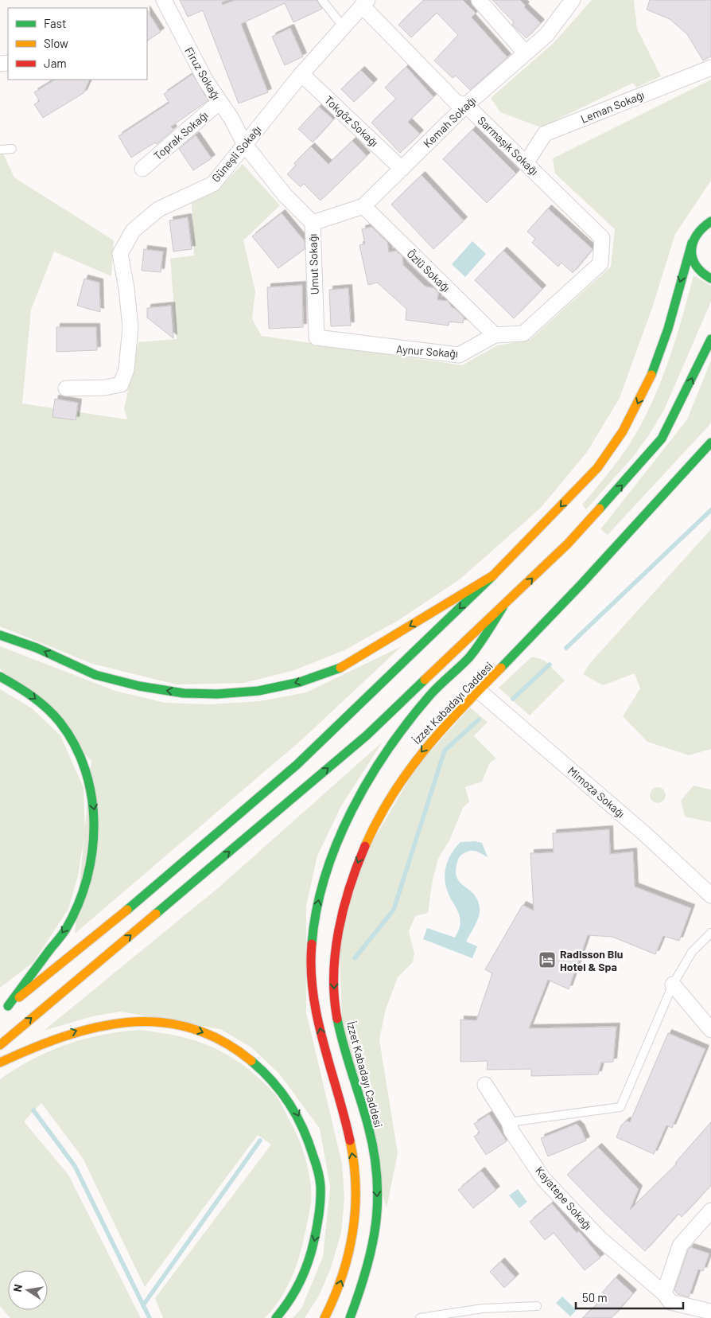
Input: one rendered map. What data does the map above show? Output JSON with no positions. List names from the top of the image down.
{
  "streets": {
    "main road": ["İzzet Kabadayı Caddesi"],
    "street": [
      "Firuz Sokağı",
      "Leman Sokağı",
      "Tokgöz Sokağı",
      "Kemah Sokağı",
      "Toprak Sokağı",
      "Sarmaşık Sokağı",
      "Güneşli Sokağı",
      "Umut Sokağı",
      "Özlü Sokağı",
      "Aynur Sokağı",
      "Mimoza Sokağı",
      "Kayatepe Sokağı"
    ]
  },
  "crossings": [
    ["Firuz Sokağı", "Toprak Sokağı"],
    ["Firuz Sokağı", "Güneşli Sokağı"],
    ["Firuz Sokağı", "Umut Sokağı"],
    ["Leman Sokağı", "Sarmaşık Sokağı"],
    ["Tokgöz Sokağı", "Kemah Sokağı"],
    ["Tokgöz Sokağı", "Güneşli Sokağı"],
    ["Kemah Sokağı", "Sarmaşık Sokağı"],
    ["Kemah Sokağı", "Umut Sokağı"],
    ["Kemah Sokağı", "Özlü Sokağı"],
    ["Sarmaşık Sokağı", "Güneşli Sokağı"],
    ["Sarmaşık Sokağı", "Aynur Sokağı"],
    ["Güneşli Sokağı", "Umut Sokağı"],
    ["Umut Sokağı", "Aynur Sokağı"],
    ["Özlü Sokağı", "Aynur Sokağı"],
    ["İzzet Kabadayı Caddesi", "Mimoza Sokağı"]
  ],
  "places": {
    "hotel": ["Radisson Blu Hotel & Spa"]
  },
  "legend": ["Fast", "Slow", "Jam"],
  "scale_bar": "50 m",
  "north": "left"
}
